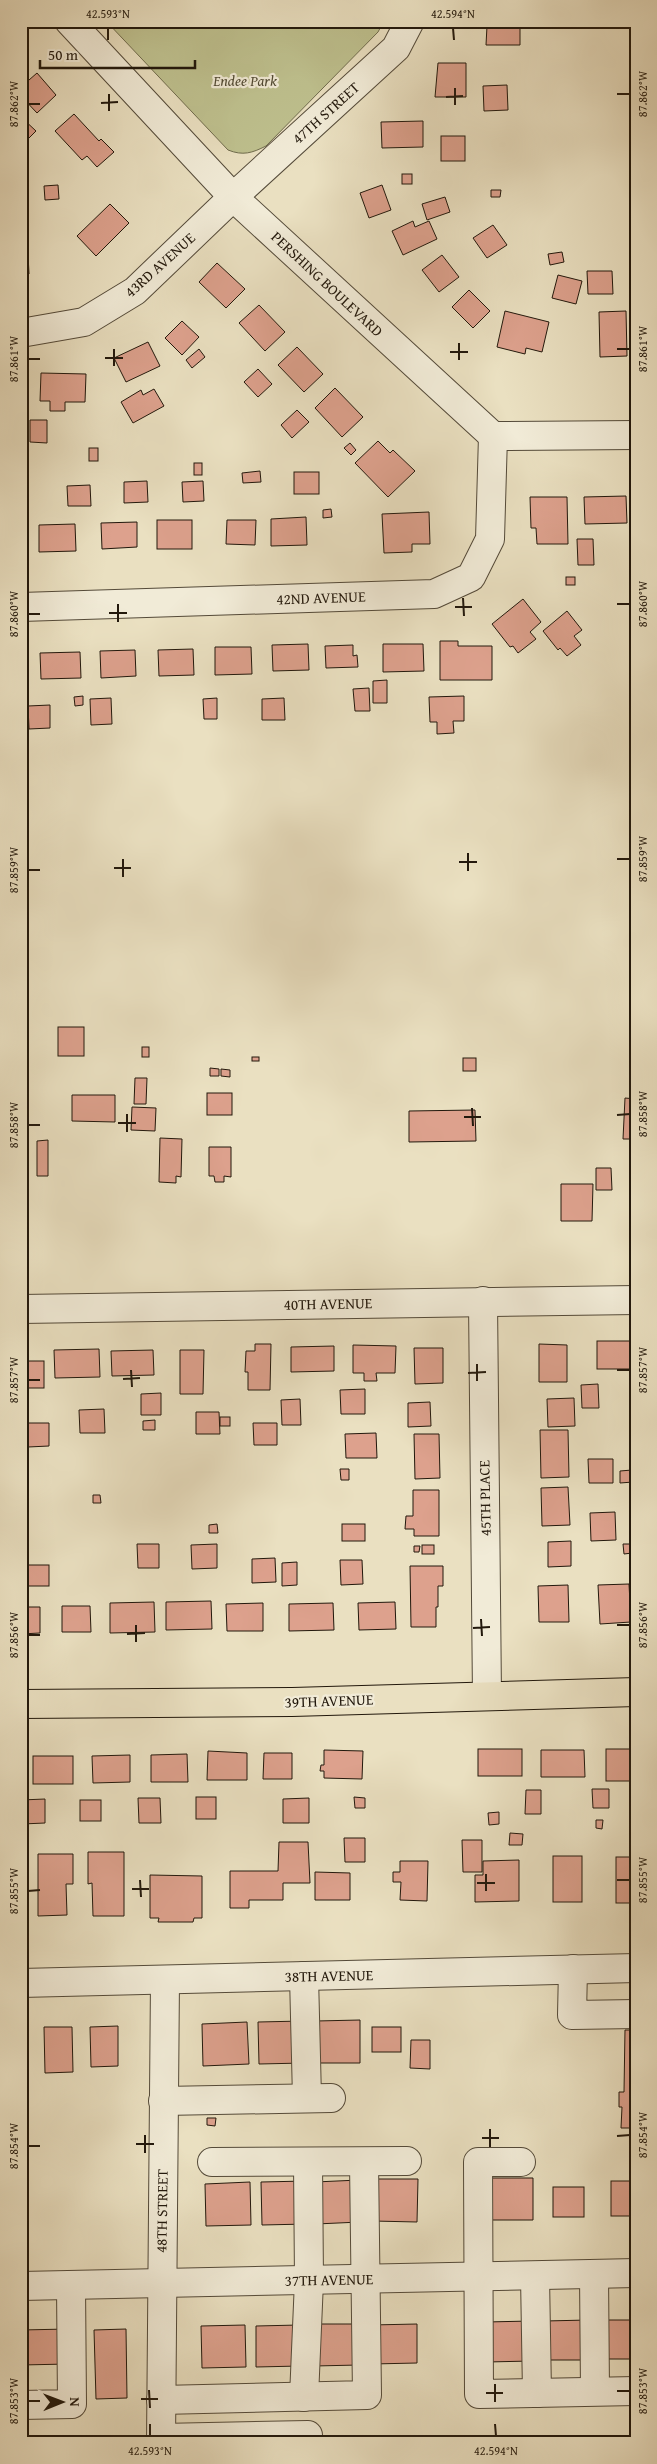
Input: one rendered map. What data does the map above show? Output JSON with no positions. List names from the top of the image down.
{
  "streets": {
    "main road": ["39TH AVENUE"],
    "street": [
      "47TH STREET",
      "43RD AVENUE",
      "PERSHING BOULEVARD",
      "42ND AVENUE",
      "40TH AVENUE",
      "45TH PLACE",
      "38TH AVENUE",
      "48TH STREET",
      "37TH AVENUE"
    ]
  },
  "crossings": [
    ["47TH STREET", "43RD AVENUE"],
    ["47TH STREET", "PERSHING BOULEVARD"],
    ["43RD AVENUE", "PERSHING BOULEVARD"],
    ["PERSHING BOULEVARD", "42ND AVENUE"],
    ["40TH AVENUE", "45TH PLACE"],
    ["45TH PLACE", "39TH AVENUE"],
    ["38TH AVENUE", "48TH STREET"],
    ["48TH STREET", "37TH AVENUE"]
  ],
  "parks": ["Endee Park"],
  "scale_bar": "50 m",
  "north": "right",
  "coordinates": [
    "42.593°N",
    "42.594°N",
    "87.862°W",
    "87.861°W",
    "87.860°W",
    "87.859°W",
    "87.858°W",
    "87.857°W",
    "87.856°W",
    "87.855°W",
    "87.854°W",
    "87.853°W"
  ]
}
